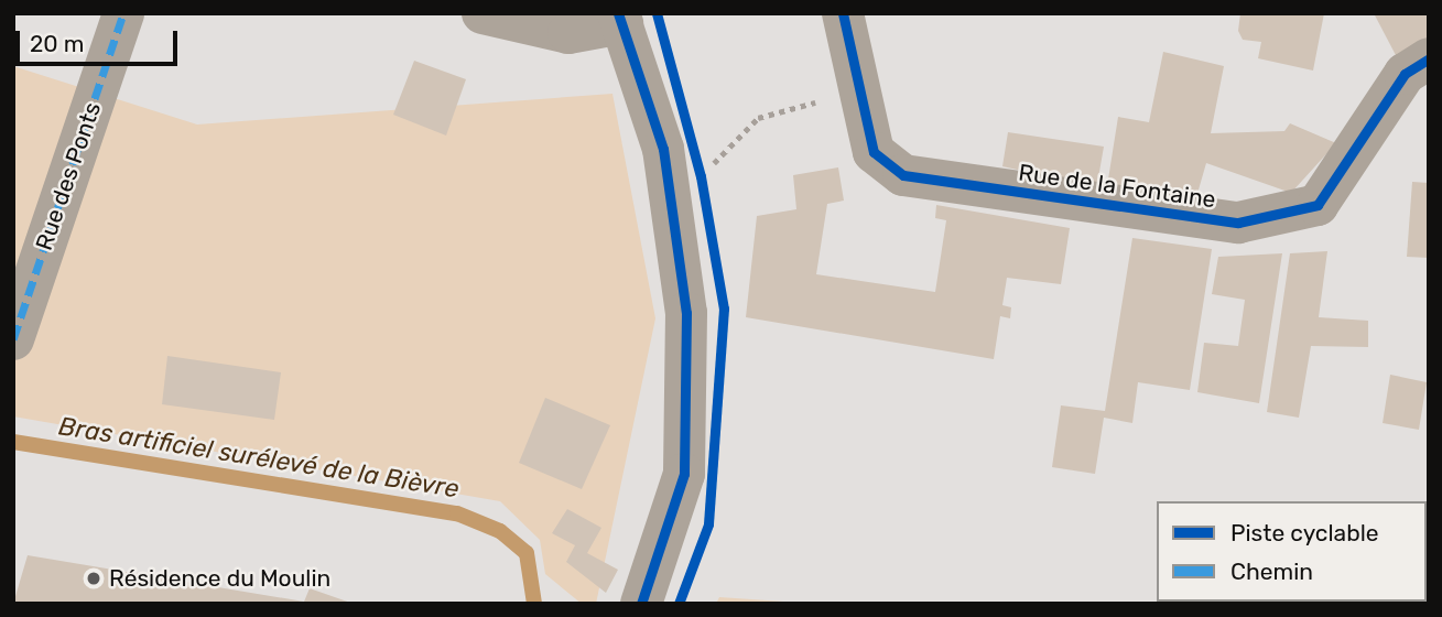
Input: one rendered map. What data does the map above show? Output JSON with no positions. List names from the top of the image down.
{
  "streets": {
    "street": ["Rue des Ponts", "Rue de la Fontaine"]
  },
  "water": ["Bras artificiel surélevé de la Bièvre"],
  "places": ["Résidence du Moulin"],
  "legend": ["Piste cyclable", "Chemin"],
  "scale_bar": "20 m"
}
